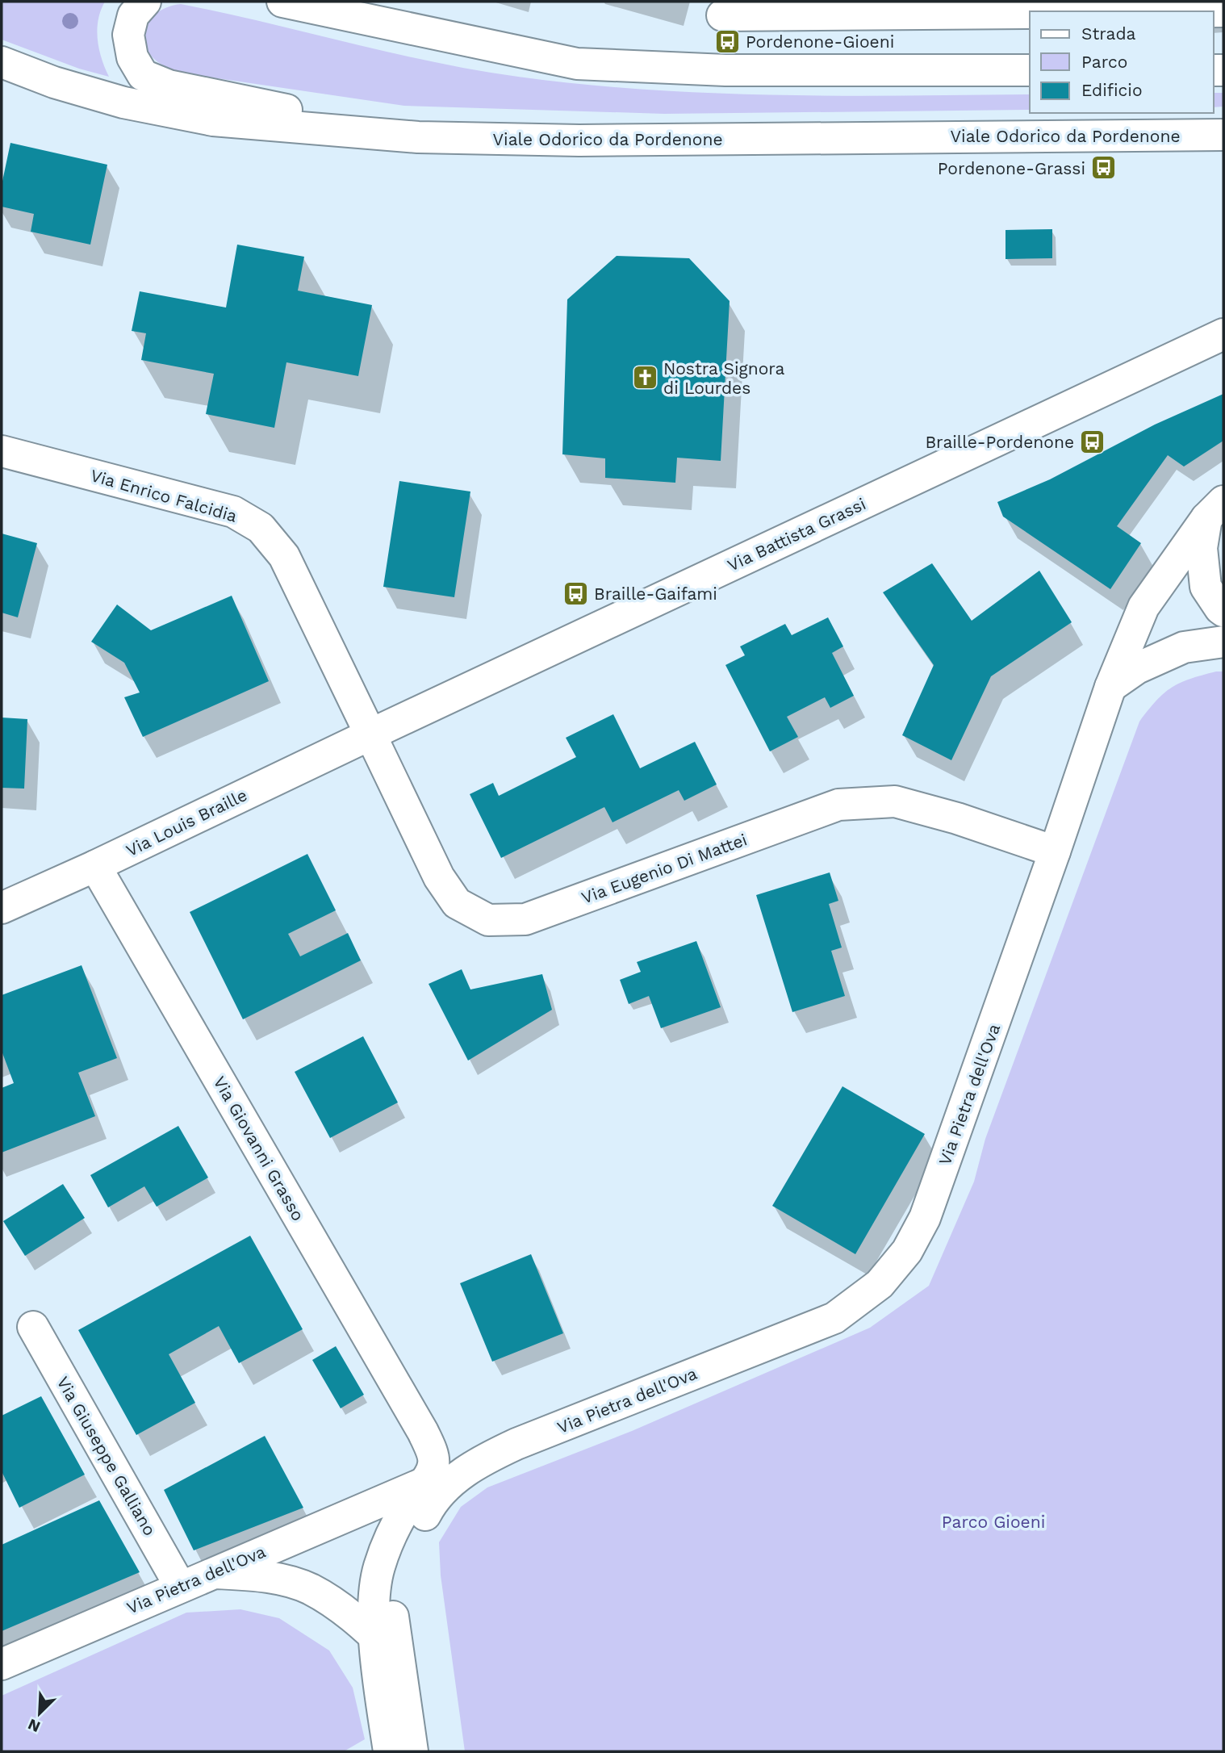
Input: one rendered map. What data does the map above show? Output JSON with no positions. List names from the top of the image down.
{
  "streets": {
    "main road": [
      "Viale Odorico da Pordenone",
      "Via Enrico Falcidia",
      "Via Battista Grassi",
      "Via Louis Braille",
      "Via Eugenio Di Mattei",
      "Via Pietra dell'Ova",
      "Via Giovanni Grasso",
      "Via Giuseppe Galliano"
    ]
  },
  "crossings": [
    ["Via Enrico Falcidia", "Via Battista Grassi"],
    ["Via Enrico Falcidia", "Via Louis Braille"],
    ["Via Enrico Falcidia", "Via Eugenio Di Mattei"],
    ["Via Battista Grassi", "Via Louis Braille"],
    ["Via Battista Grassi", "Via Eugenio Di Mattei"],
    ["Via Louis Braille", "Via Eugenio Di Mattei"],
    ["Via Louis Braille", "Via Giovanni Grasso"],
    ["Via Eugenio Di Mattei", "Via Pietra dell'Ova"],
    ["Via Pietra dell'Ova", "Via Giuseppe Galliano"]
  ],
  "parks": ["Parco Gioeni"],
  "places": {
    "bus stop": [
      "Pordenone-Gioeni",
      "Pordenone-Grassi",
      "Braille-Pordenone",
      "Braille-Gaifami"
    ],
    "church": ["Nostra Signora di Lourdes"]
  },
  "legend": ["Strada", "Parco", "Edificio"],
  "north": "bottom left"
}
